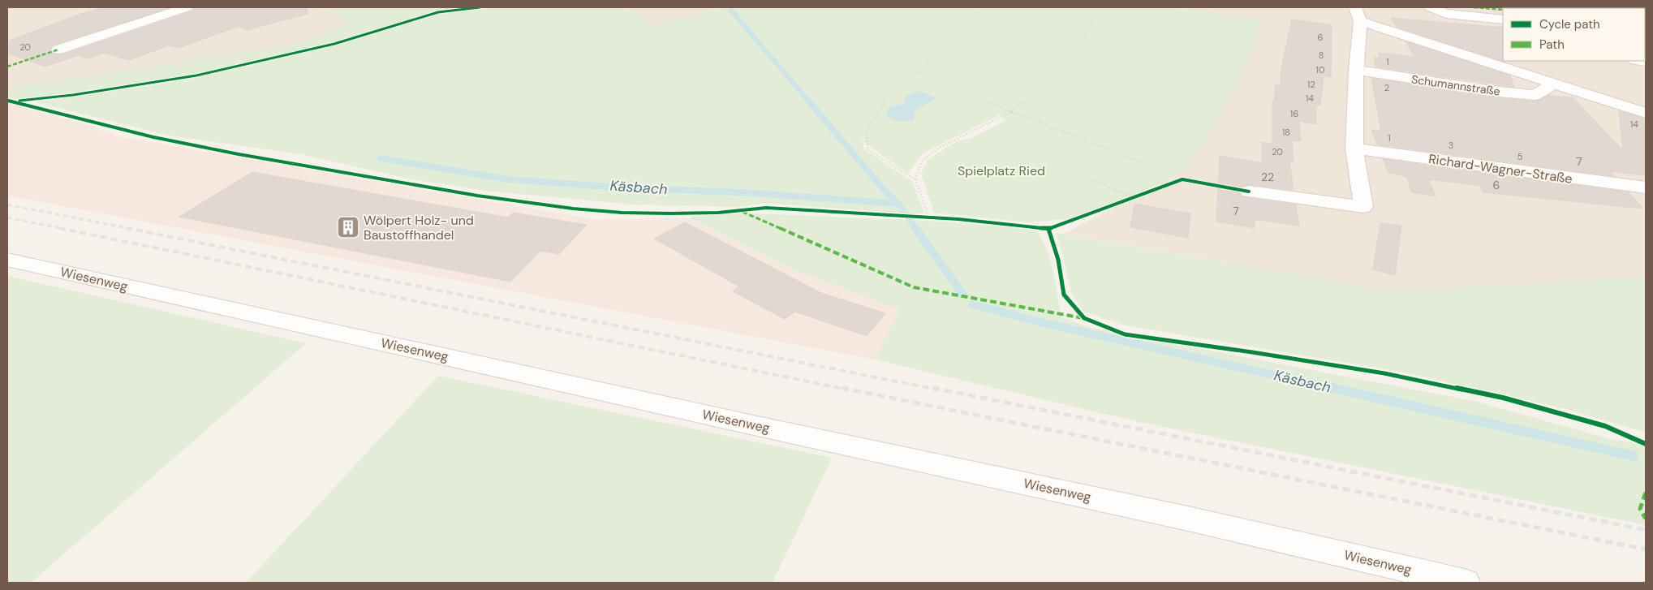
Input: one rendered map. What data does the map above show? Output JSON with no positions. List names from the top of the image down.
{
  "streets": {
    "street": ["Schumannstraße", "Richard-Wagner-Straße", "Wiesenweg"]
  },
  "water": ["Käsbach"],
  "parks": ["Spielplatz Ried"],
  "places": {
    "building": ["Wölpert Holz- und Baustoffhandel"]
  },
  "house_numbers": [
    "6",
    "20",
    "8",
    "1",
    "10",
    "12",
    "2",
    "14",
    "16",
    "14",
    "18",
    "1",
    "3",
    "20",
    "5",
    "7",
    "22",
    "6",
    "7"
  ],
  "legend": ["Cycle path", "Path"]
}
